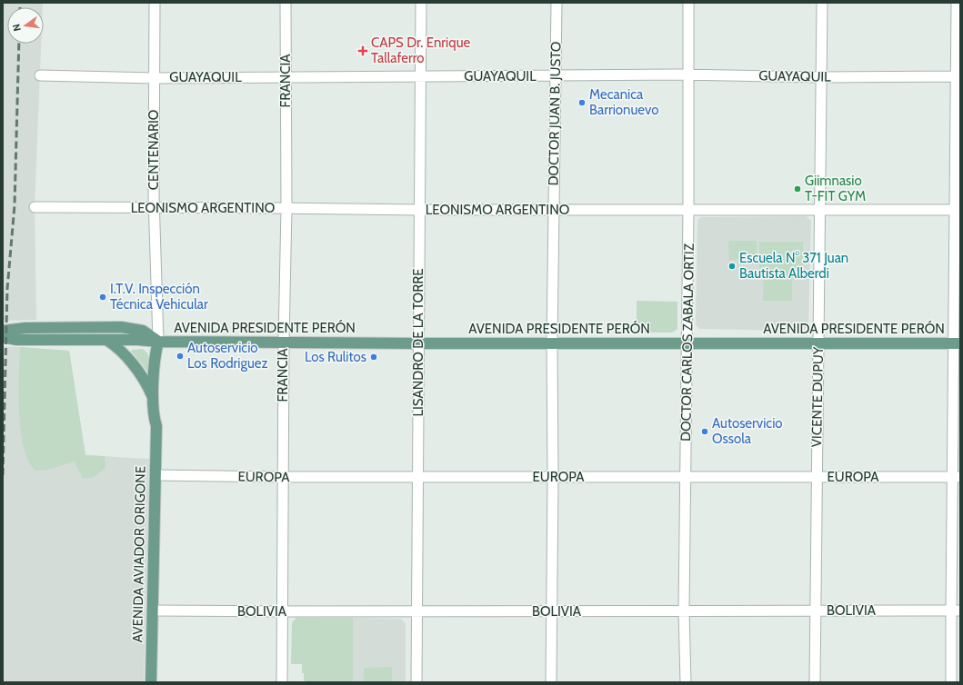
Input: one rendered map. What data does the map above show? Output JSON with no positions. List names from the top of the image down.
{
  "streets": {
    "main road": ["AVENIDA PRESIDENTE PERÓN", "AVENIDA AVIADOR ORIGONE"],
    "street": [
      "GUAYAQUIL",
      "FRANCIA",
      "DOCTOR JUAN B. JUSTO",
      "CENTENARIO",
      "LEONISMO ARGENTINO",
      "LISANDRO DE LA TORRE",
      "DOCTOR CARLOS ZABALA ORTIZ",
      "VICENTE DUPUY",
      "EUROPA",
      "BOLIVIA"
    ]
  },
  "crossings": [
    ["GUAYAQUIL", "FRANCIA"],
    ["GUAYAQUIL", "DOCTOR JUAN B. JUSTO"],
    ["GUAYAQUIL", "CENTENARIO"],
    ["GUAYAQUIL", "LISANDRO DE LA TORRE"],
    ["GUAYAQUIL", "DOCTOR CARLOS ZABALA ORTIZ"],
    ["GUAYAQUIL", "VICENTE DUPUY"],
    ["FRANCIA", "LEONISMO ARGENTINO"],
    ["FRANCIA", "AVENIDA PRESIDENTE PERÓN"],
    ["FRANCIA", "EUROPA"],
    ["FRANCIA", "BOLIVIA"],
    ["DOCTOR JUAN B. JUSTO", "LEONISMO ARGENTINO"],
    ["DOCTOR JUAN B. JUSTO", "AVENIDA PRESIDENTE PERÓN"],
    ["DOCTOR JUAN B. JUSTO", "EUROPA"],
    ["DOCTOR JUAN B. JUSTO", "BOLIVIA"],
    ["CENTENARIO", "LEONISMO ARGENTINO"],
    ["CENTENARIO", "AVENIDA PRESIDENTE PERÓN"],
    ["CENTENARIO", "AVENIDA AVIADOR ORIGONE"],
    ["LEONISMO ARGENTINO", "LISANDRO DE LA TORRE"],
    ["LEONISMO ARGENTINO", "DOCTOR CARLOS ZABALA ORTIZ"],
    ["LEONISMO ARGENTINO", "VICENTE DUPUY"],
    ["AVENIDA PRESIDENTE PERÓN", "LISANDRO DE LA TORRE"],
    ["AVENIDA PRESIDENTE PERÓN", "DOCTOR CARLOS ZABALA ORTIZ"],
    ["AVENIDA PRESIDENTE PERÓN", "VICENTE DUPUY"],
    ["AVENIDA PRESIDENTE PERÓN", "AVENIDA AVIADOR ORIGONE"],
    ["LISANDRO DE LA TORRE", "EUROPA"],
    ["LISANDRO DE LA TORRE", "BOLIVIA"],
    ["DOCTOR CARLOS ZABALA ORTIZ", "EUROPA"],
    ["DOCTOR CARLOS ZABALA ORTIZ", "BOLIVIA"],
    ["VICENTE DUPUY", "EUROPA"],
    ["VICENTE DUPUY", "BOLIVIA"],
    ["EUROPA", "AVENIDA AVIADOR ORIGONE"],
    ["AVENIDA AVIADOR ORIGONE", "BOLIVIA"]
  ],
  "places": {
    "health": ["CAPS Dr. Enrique Tallaferro"],
    "other": [
      "Mecanica Barrionuevo",
      "Giimnasio T-FIT GYM",
      "Escuela N° 371 Juan Bautista Alberdi",
      "I.T.V. Inspección Técnica Vehicular",
      "Autoservicio Los Rodriguez",
      "Los Rulitos",
      "Autoservicio Ossola"
    ]
  },
  "north": "left"
}
